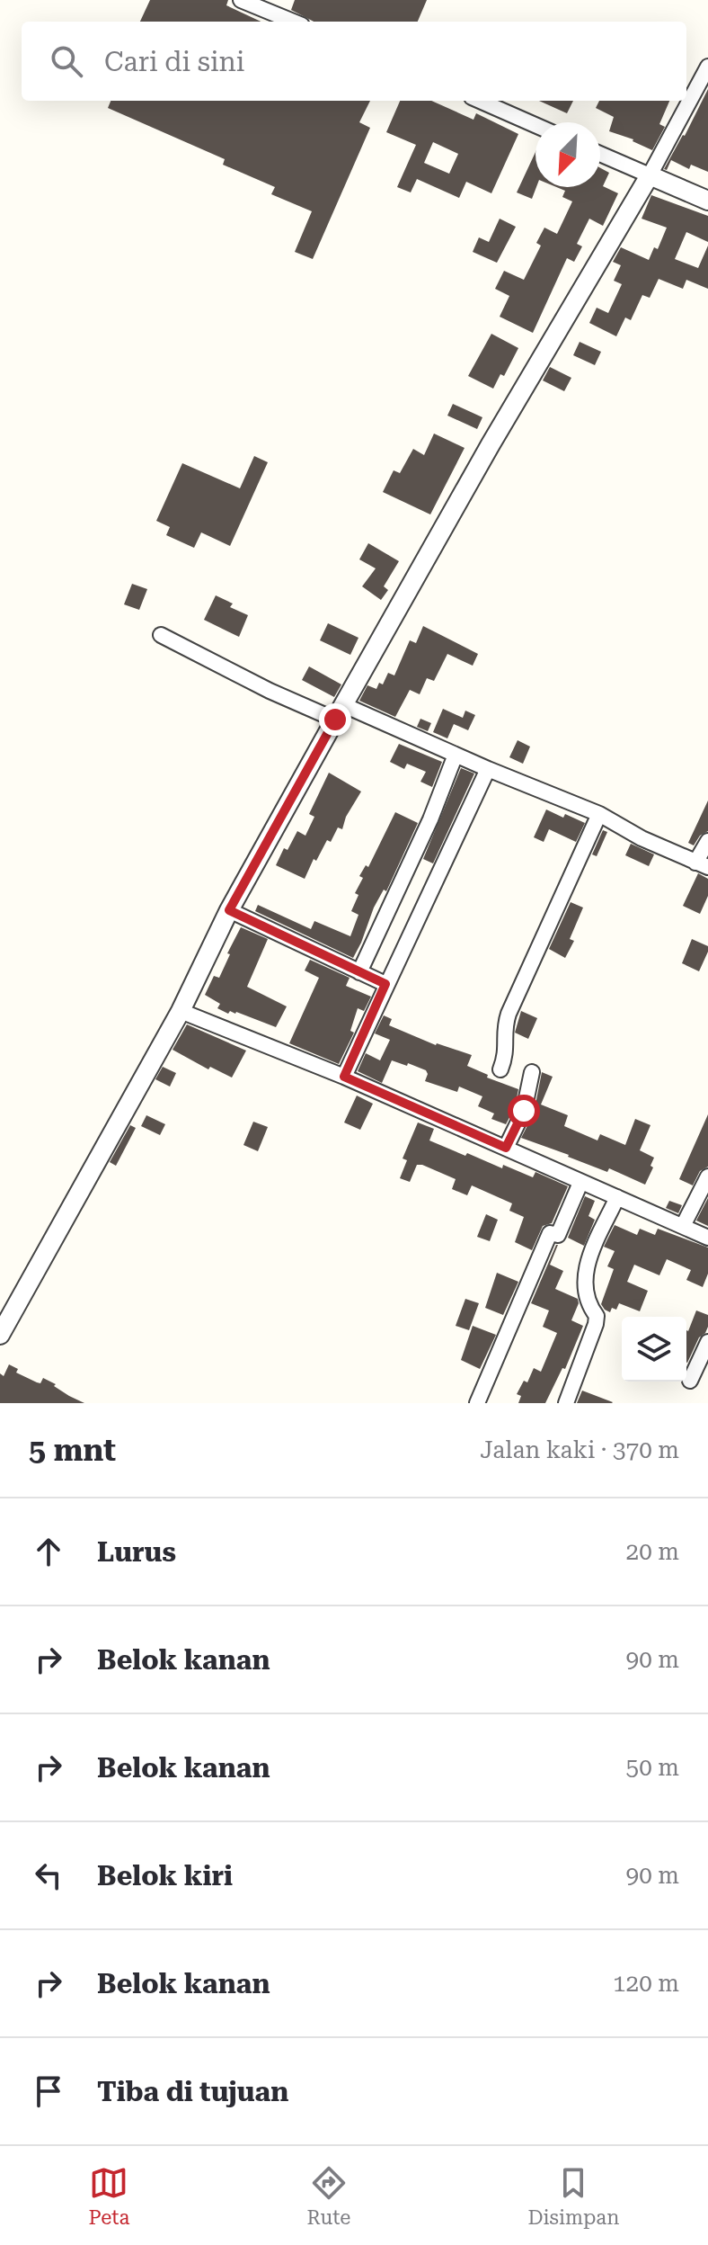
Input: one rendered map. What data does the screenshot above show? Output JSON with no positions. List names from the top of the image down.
{
  "north": "bottom left",
  "page": {
    "search": "Cari di sini",
    "heading": ["5 mnt", "Jalan kaki · 370 m"],
    "list": [
      ["Lurus", "20 m"],
      ["Belok kanan", "90 m"],
      ["Belok kanan", "50 m"],
      ["Belok kiri", "90 m"],
      ["Belok kanan", "120 m"],
      "Tiba di tujuan"
    ],
    "nav": ["Peta", "Rute", "Disimpan"]
  }
}
